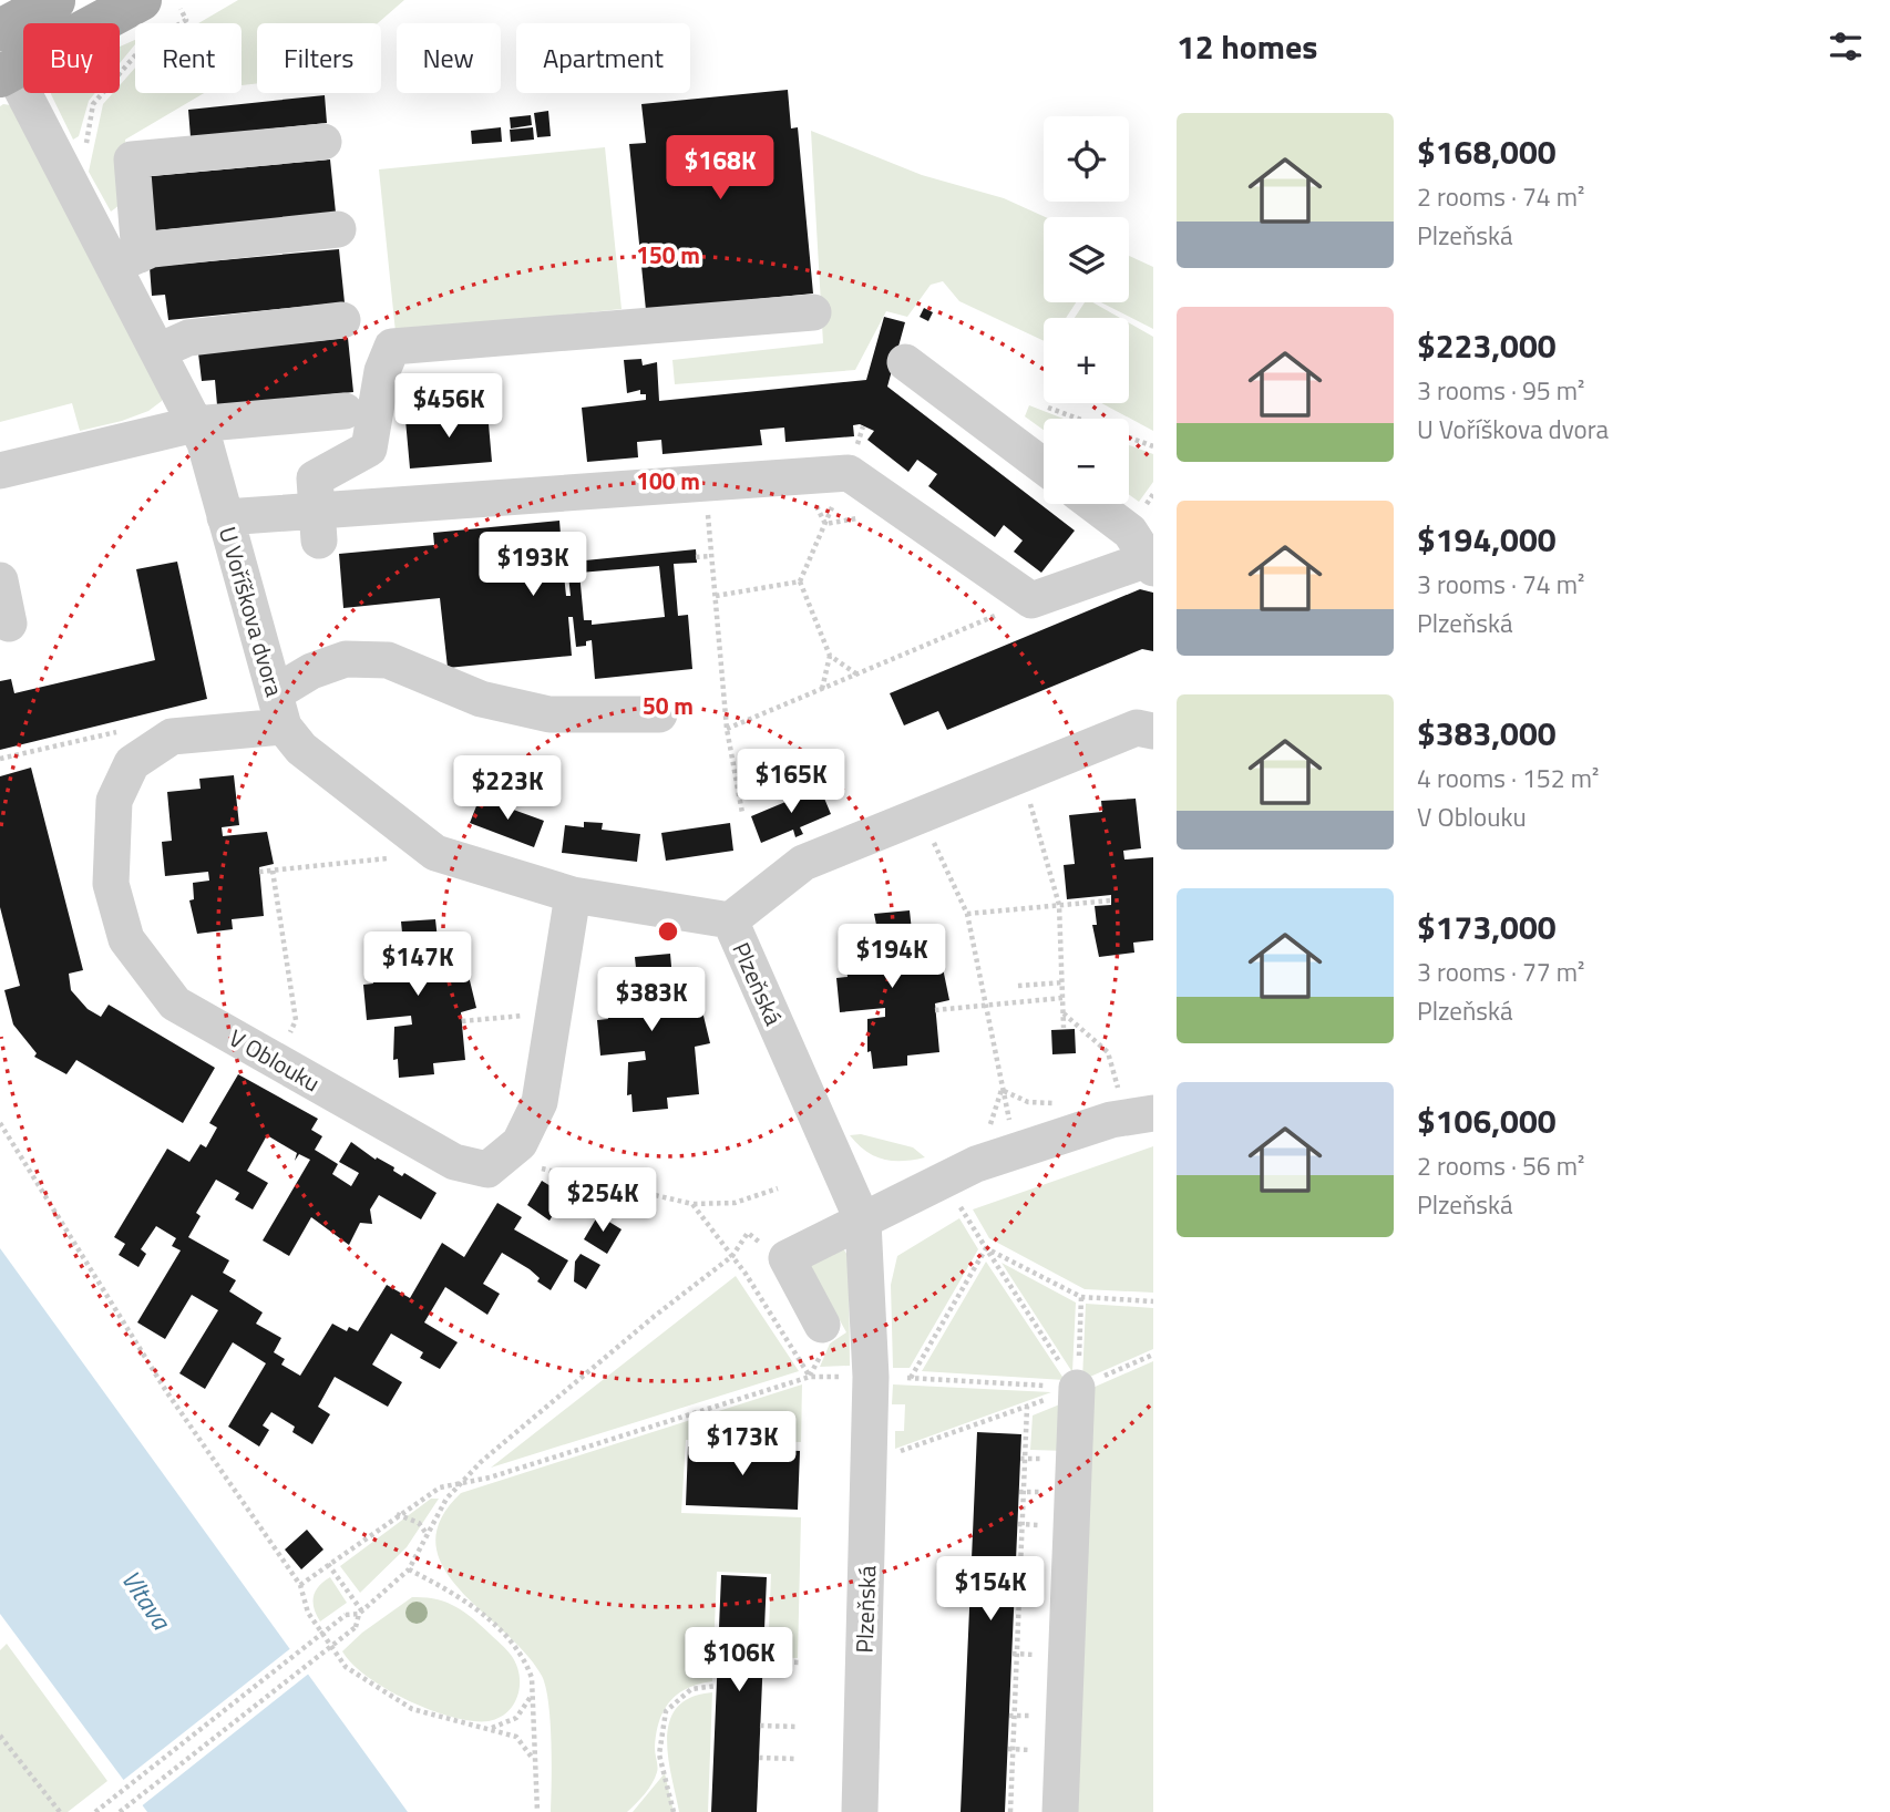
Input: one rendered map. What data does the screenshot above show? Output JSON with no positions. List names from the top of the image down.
{
  "streets": {
    "street": ["U Voříškova dvora", "Plzeňská", "V Oblouku"]
  },
  "crossings": [
    ["U Voříškova dvora", "Plzeňská"],
    ["U Voříškova dvora", "V Oblouku"]
  ],
  "water": ["Vltava"],
  "page": {
    "heading": "12 homes",
    "chip": [
      "Buy",
      "Rent",
      "Filters",
      "New",
      "Apartment"
    ],
    "list": [
      {
        "name": "$168,000",
        "note": "2 rooms · 74 m² · Plzeňská"
      },
      {
        "name": "$223,000",
        "note": "3 rooms · 95 m² · U Voříškova dvora"
      },
      {
        "name": "$194,000",
        "note": "3 rooms · 74 m² · Plzeňská"
      },
      {
        "name": "$383,000",
        "note": "4 rooms · 152 m² · V Oblouku"
      },
      {
        "name": "$173,000",
        "note": "3 rooms · 77 m² · Plzeňská"
      },
      {
        "name": "$106,000",
        "note": "2 rooms · 56 m² · Plzeňská"
      }
    ],
    "map_buttons": ["+", "−"],
    "price": [
      "$168K",
      "$456K",
      "$193K",
      "$165K",
      "$223K",
      "$194K",
      "$147K",
      "$383K",
      "$254K",
      "$173K",
      "$154K",
      "$106K"
    ]
  },
  "rings": ["150 m", "100 m", "50 m"]
}
